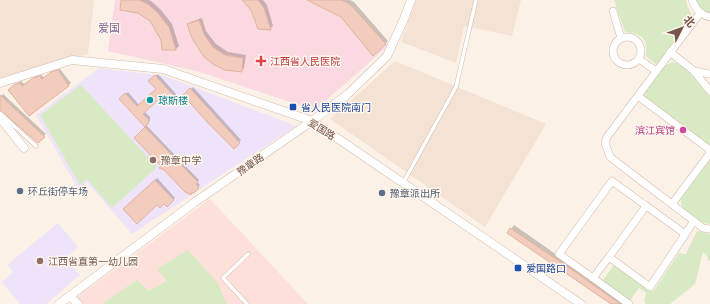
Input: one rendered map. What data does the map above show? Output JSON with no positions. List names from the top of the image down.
{
  "streets": {
    "street": ["爱国路", "豫章路"]
  },
  "crossings": [
    ["爱国路", "豫章路"]
  ],
  "districts": ["爱国"],
  "places": {
    "health": ["江西省人民医院"],
    "other": [
      "琼斯楼",
      "滨江宾馆",
      "豫章中学",
      "环丘街停车场",
      "豫章派出所",
      "江西省直第一幼儿园"
    ],
    "transit": ["省人民医院南门", "爱国路口"]
  },
  "north": "top right"
}
